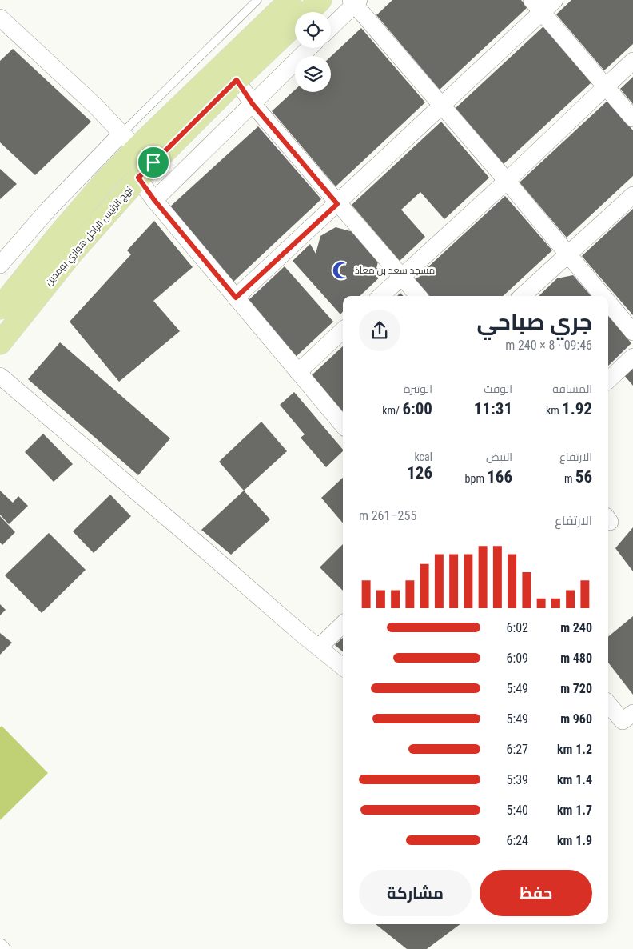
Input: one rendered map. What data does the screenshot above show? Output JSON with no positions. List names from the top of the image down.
{
  "streets": {
    "main road": ["نهج الرئيس الراحل هواري بومدين"]
  },
  "places": {
    "mosque": ["مسجد سعد بن معاذ"]
  },
  "page": {
    "heading": ["جري صباحي", "09:46 · 8 × 240 m"],
    "stats": [
      ["المسافة", "1.92 km"],
      ["الوقت", "11:31"],
      ["الوتيرة", "6:00 /km"],
      ["الارتفاع", "56 m"],
      ["النبض", "166 bpm"],
      ["kcal", "126"]
    ],
    "chart": ["الارتفاع", "255–261 m"],
    "list": [
      {
        "name": "240 m",
        "note": "6:02"
      },
      {
        "name": "480 m",
        "note": "6:09"
      },
      {
        "name": "720 m",
        "note": "5:49"
      },
      {
        "name": "960 m",
        "note": "5:49"
      },
      {
        "name": "1.2 km",
        "note": "6:27"
      },
      {
        "name": "1.4 km",
        "note": "5:39"
      },
      {
        "name": "1.7 km",
        "note": "5:40"
      },
      {
        "name": "1.9 km",
        "note": "6:24"
      }
    ],
    "buttons": ["حفظ", "مشاركة"]
  }
}
